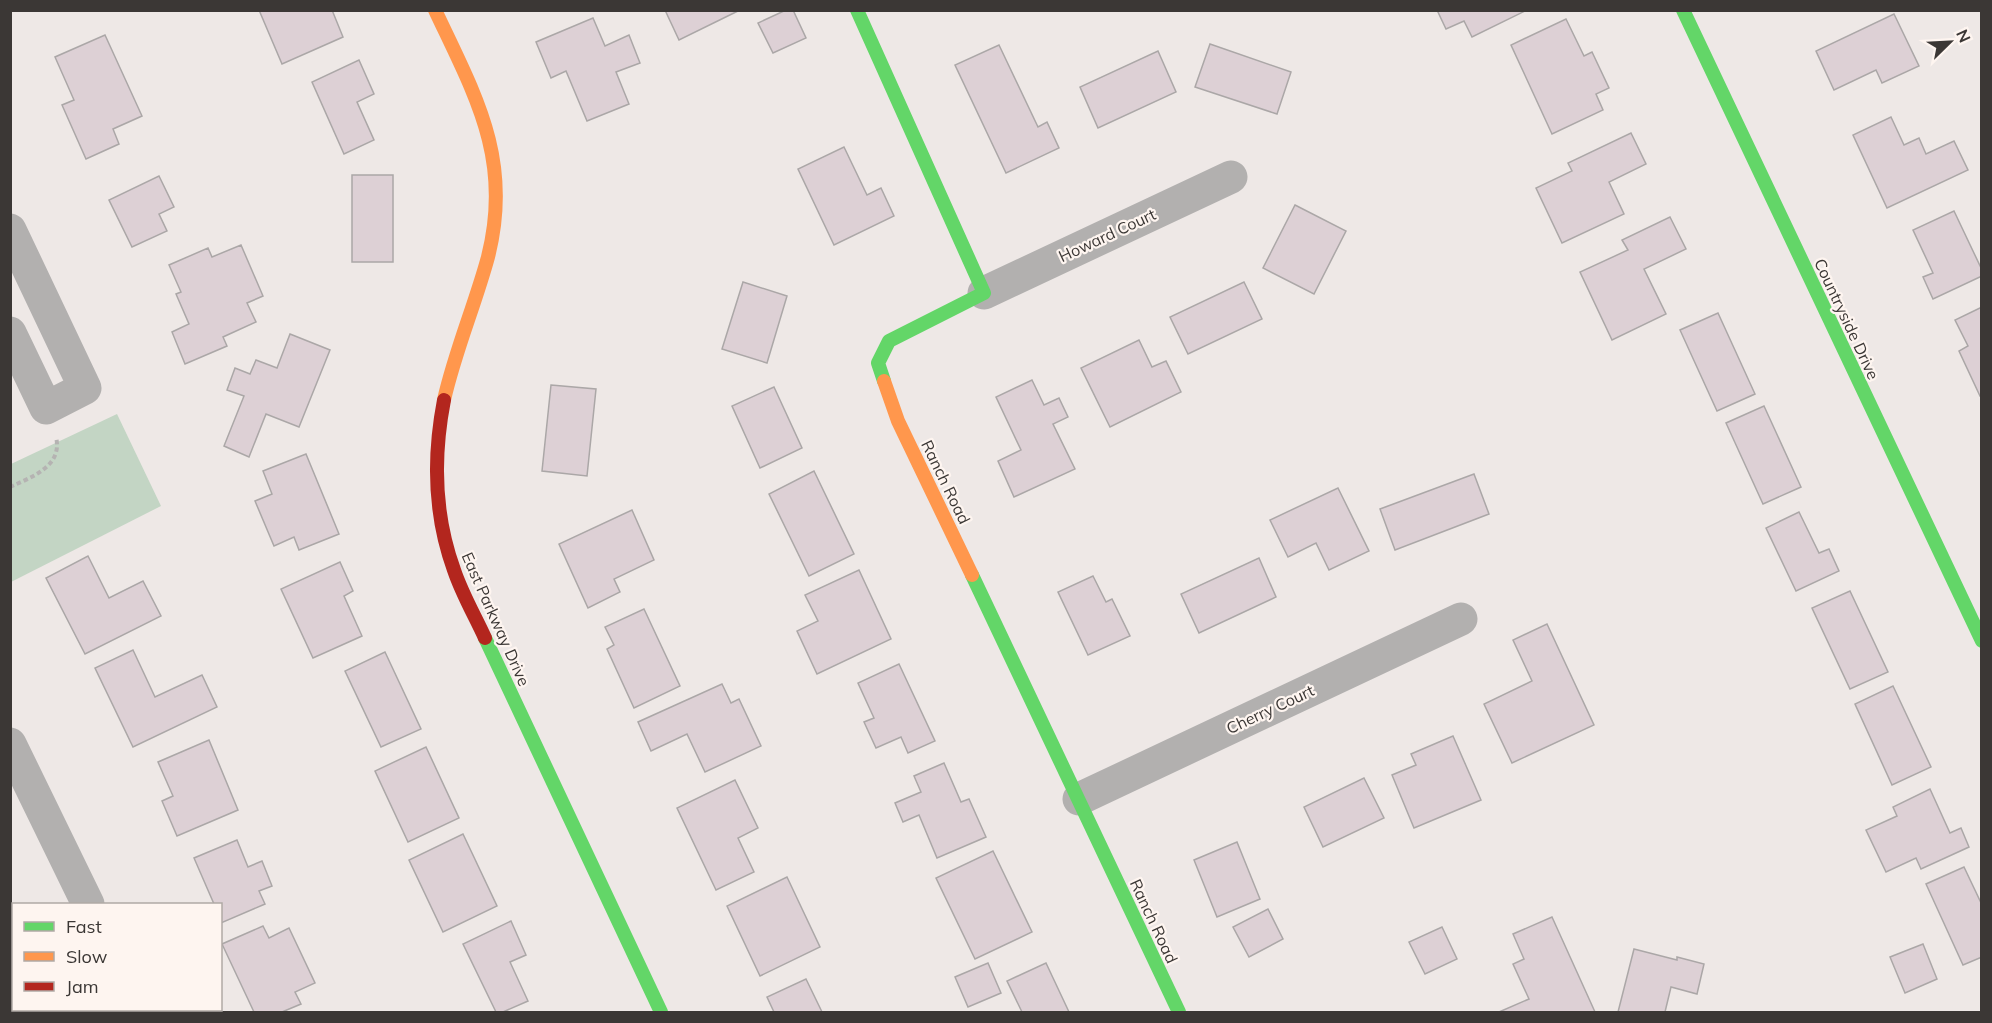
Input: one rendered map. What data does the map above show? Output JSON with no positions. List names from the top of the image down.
{
  "streets": {
    "street": [
      "Howard Court",
      "Countryside Drive",
      "Ranch Road",
      "East Parkway Drive",
      "Cherry Court"
    ]
  },
  "crossings": [
    ["Howard Court", "Ranch Road"],
    ["Ranch Road", "Cherry Court"]
  ],
  "legend": ["Fast", "Slow", "Jam"],
  "north": "top right"
}
